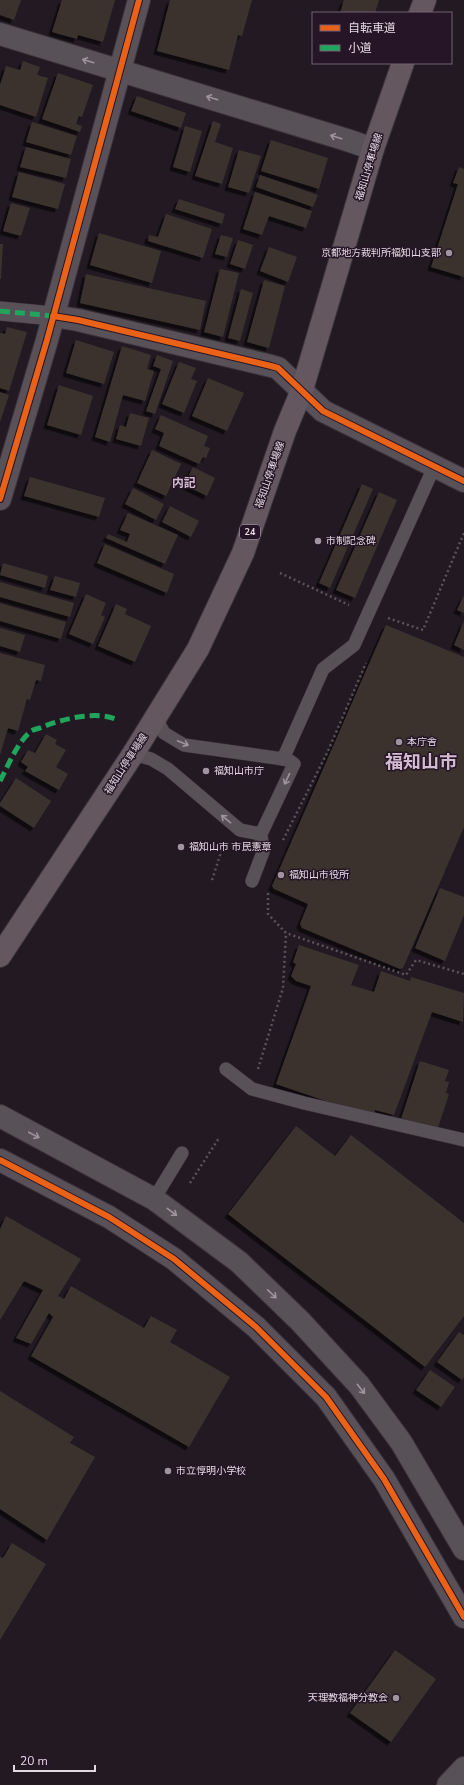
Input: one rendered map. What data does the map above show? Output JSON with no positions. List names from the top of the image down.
{
  "streets": {
    "main road": ["福知山停車場線", "24"]
  },
  "districts": ["内記", "福知山市"],
  "places": [
    "京都地方裁判所福知山支部",
    "市制記念碑",
    "本庁舎",
    "福知山市庁",
    "福知山市 市民憲章",
    "福知山市役所",
    "市立惇明小学校",
    "天理教福神分教会"
  ],
  "legend": ["自転車道", "小道"],
  "scale_bar": "20 m"
}
